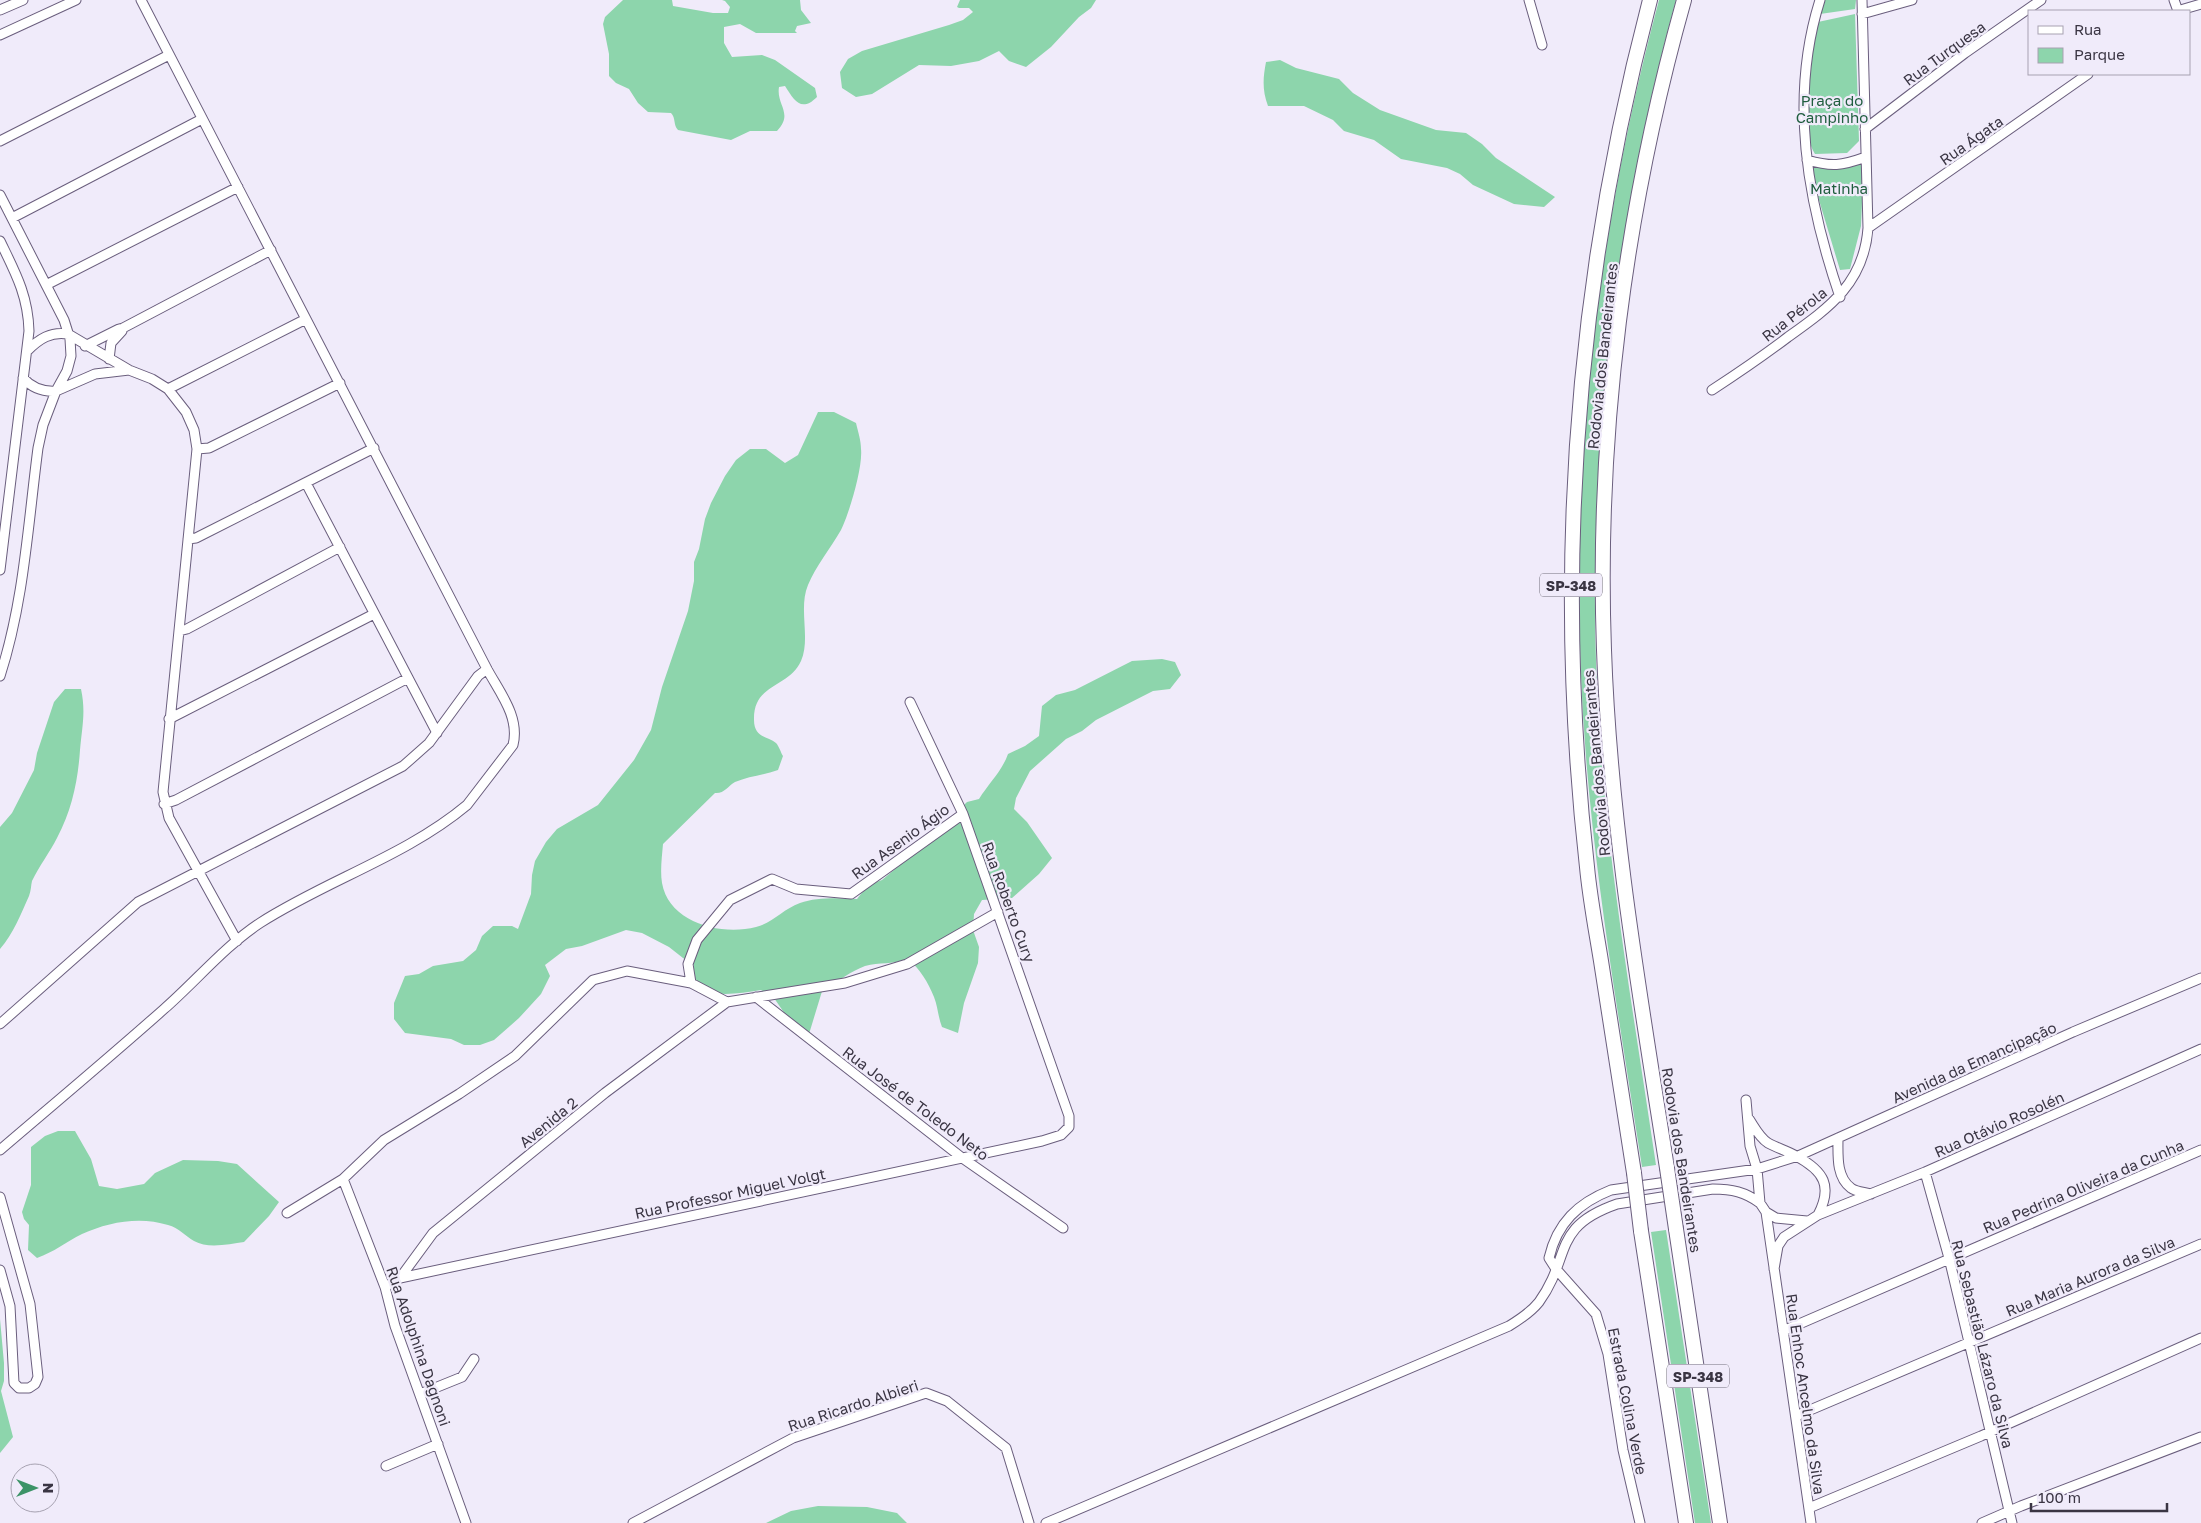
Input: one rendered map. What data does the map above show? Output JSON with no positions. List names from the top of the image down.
{
  "streets": {
    "highway": ["Rodovia dos Bandeirantes", "SP-348"],
    "street": [
      "Rua Turquesa",
      "Rua Ágata",
      "Rua Pérola",
      "Rua Asenio Ágio",
      "Rua Roberto Cury",
      "Avenida da Emancipação",
      "Rua José de Toledo Neto",
      "Avenida 2",
      "Rua Otávio Rosolén",
      "Rua Pedrina Oliveira da Cunha",
      "Rua Professor Miguel Volgt",
      "Rua Maria Aurora da Silva",
      "Rua Sebastião Lázaro da Silva",
      "Rua Adolphina Dagnoni",
      "Rua Enhoc Ancelmo da Silva",
      "Estrada Colina Verde",
      "Rua Ricardo Albieri"
    ]
  },
  "crossings": [
    ["Rua Turquesa", "Rua Pérola"],
    ["Rua Ágata", "Rua Pérola"],
    ["Rua Asenio Ágio", "Rua Roberto Cury"],
    ["Rua Roberto Cury", "Rua Professor Miguel Volgt"],
    ["Avenida da Emancipação", "Rua Otávio Rosolén"],
    ["Avenida da Emancipação", "Rua Enhoc Ancelmo da Silva"],
    ["Rua José de Toledo Neto", "Rua Professor Miguel Volgt"],
    ["Avenida 2", "Rua Professor Miguel Volgt"],
    ["Rua Otávio Rosolén", "Rua Sebastião Lázaro da Silva"],
    ["Rua Otávio Rosolén", "Rua Enhoc Ancelmo da Silva"],
    ["Rua Pedrina Oliveira da Cunha", "Rua Sebastião Lázaro da Silva"],
    ["Rua Pedrina Oliveira da Cunha", "Rua Enhoc Ancelmo da Silva"],
    ["Rua Professor Miguel Volgt", "Rua Adolphina Dagnoni"],
    ["Rua Maria Aurora da Silva", "Rua Sebastião Lázaro da Silva"],
    ["Rua Maria Aurora da Silva", "Rua Enhoc Ancelmo da Silva"]
  ],
  "parks": ["Praça do Campinho", "Matinha"],
  "legend": ["Rua", "Parque"],
  "scale_bar": "100 m",
  "north": "right"
}
